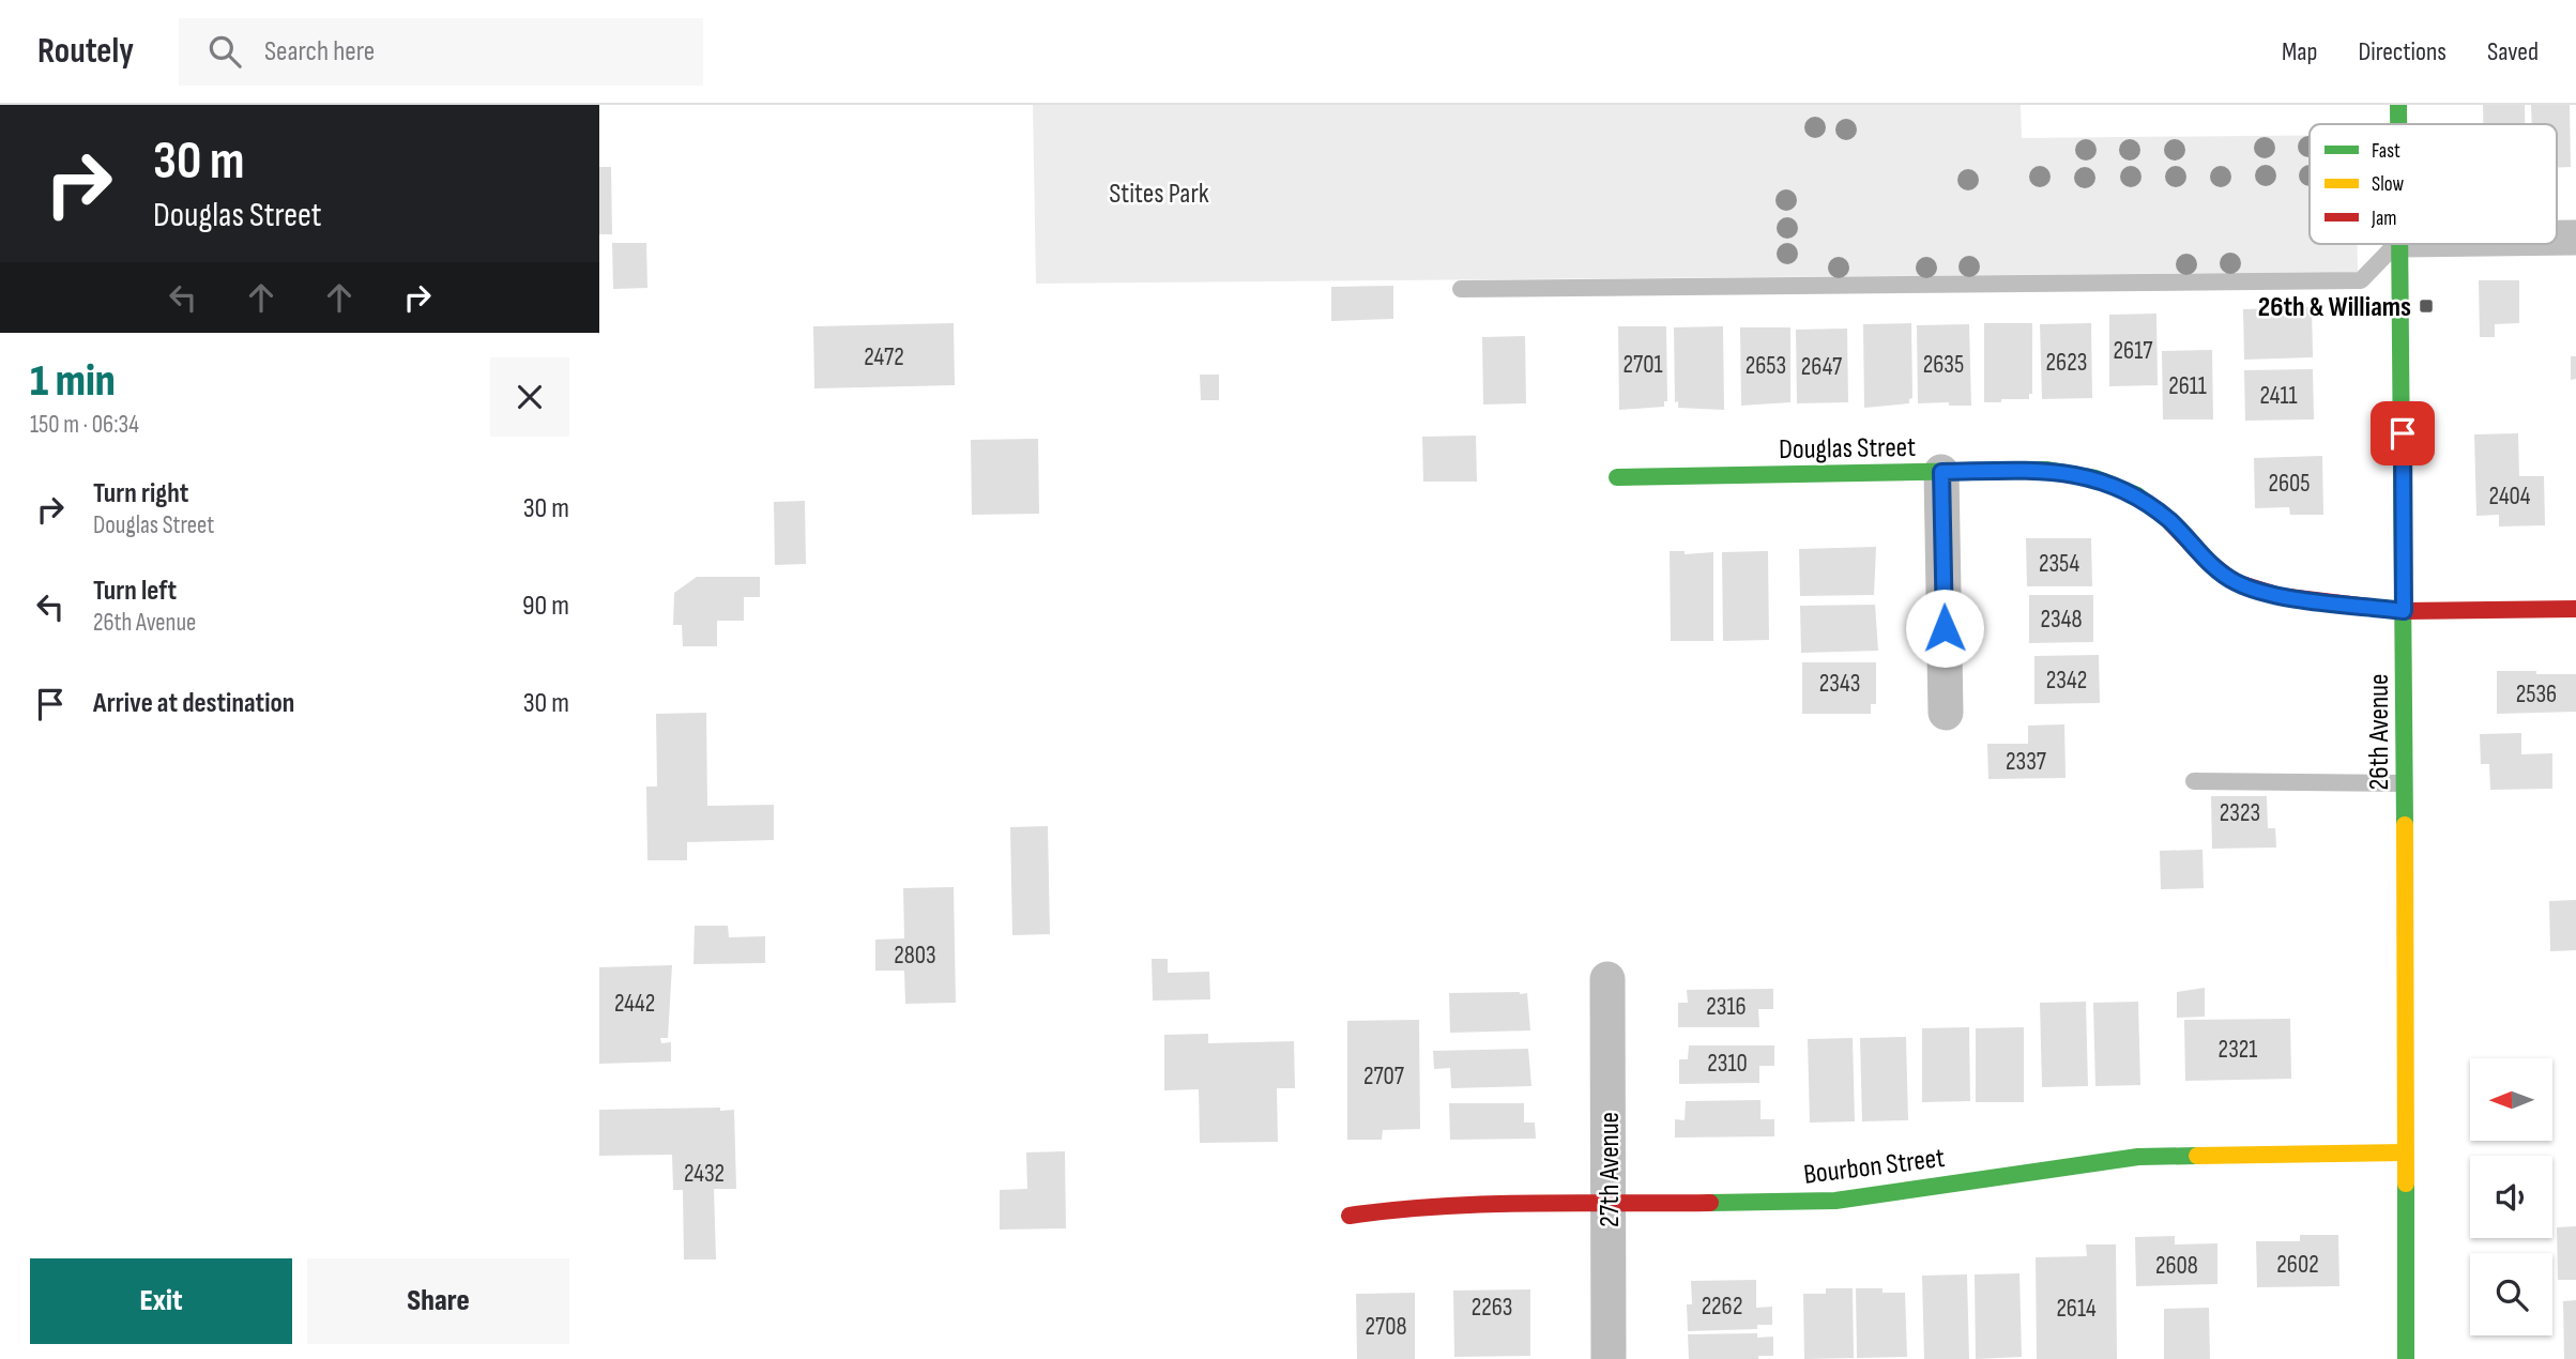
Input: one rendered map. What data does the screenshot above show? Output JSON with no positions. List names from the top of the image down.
{
  "streets": {
    "street": [
      "Douglas Street",
      "26th Avenue",
      "Bourbon Street",
      "27th Avenue"
    ]
  },
  "crossings": [
    ["Douglas Street", "26th Avenue"],
    ["26th Avenue", "Bourbon Street"],
    ["Bourbon Street", "27th Avenue"]
  ],
  "parks": ["Stites Park"],
  "places": {
    "transit": ["26th & Williams"]
  },
  "house_numbers": [
    "2617",
    "2472",
    "2623",
    "2701",
    "2635",
    "2653",
    "2647",
    "2611",
    "2411",
    "2605",
    "2404",
    "2354",
    "2348",
    "2342",
    "2343",
    "2536",
    "2337",
    "2323",
    "2803",
    "2442",
    "2316",
    "2321",
    "2310",
    "2707",
    "2432",
    "2602",
    "2608",
    "2262",
    "2263",
    "2614",
    "2708"
  ],
  "legend": ["Fast", "Slow", "Jam"],
  "north": "left",
  "page": {
    "header": "Routely",
    "search": "Search here",
    "nav": ["Map", "Directions", "Saved"],
    "turn": ["30 m", "Douglas Street"],
    "heading": ["1 min", "150 m · 06:34"],
    "list": [
      {
        "name": "Turn right",
        "note": "Douglas Street",
        "value": "30 m"
      },
      {
        "name": "Turn left",
        "note": "26th Avenue",
        "value": "90 m"
      },
      {
        "name": "Arrive at destination",
        "value": "30 m"
      }
    ],
    "buttons": ["Exit", "Share"]
  }
}
